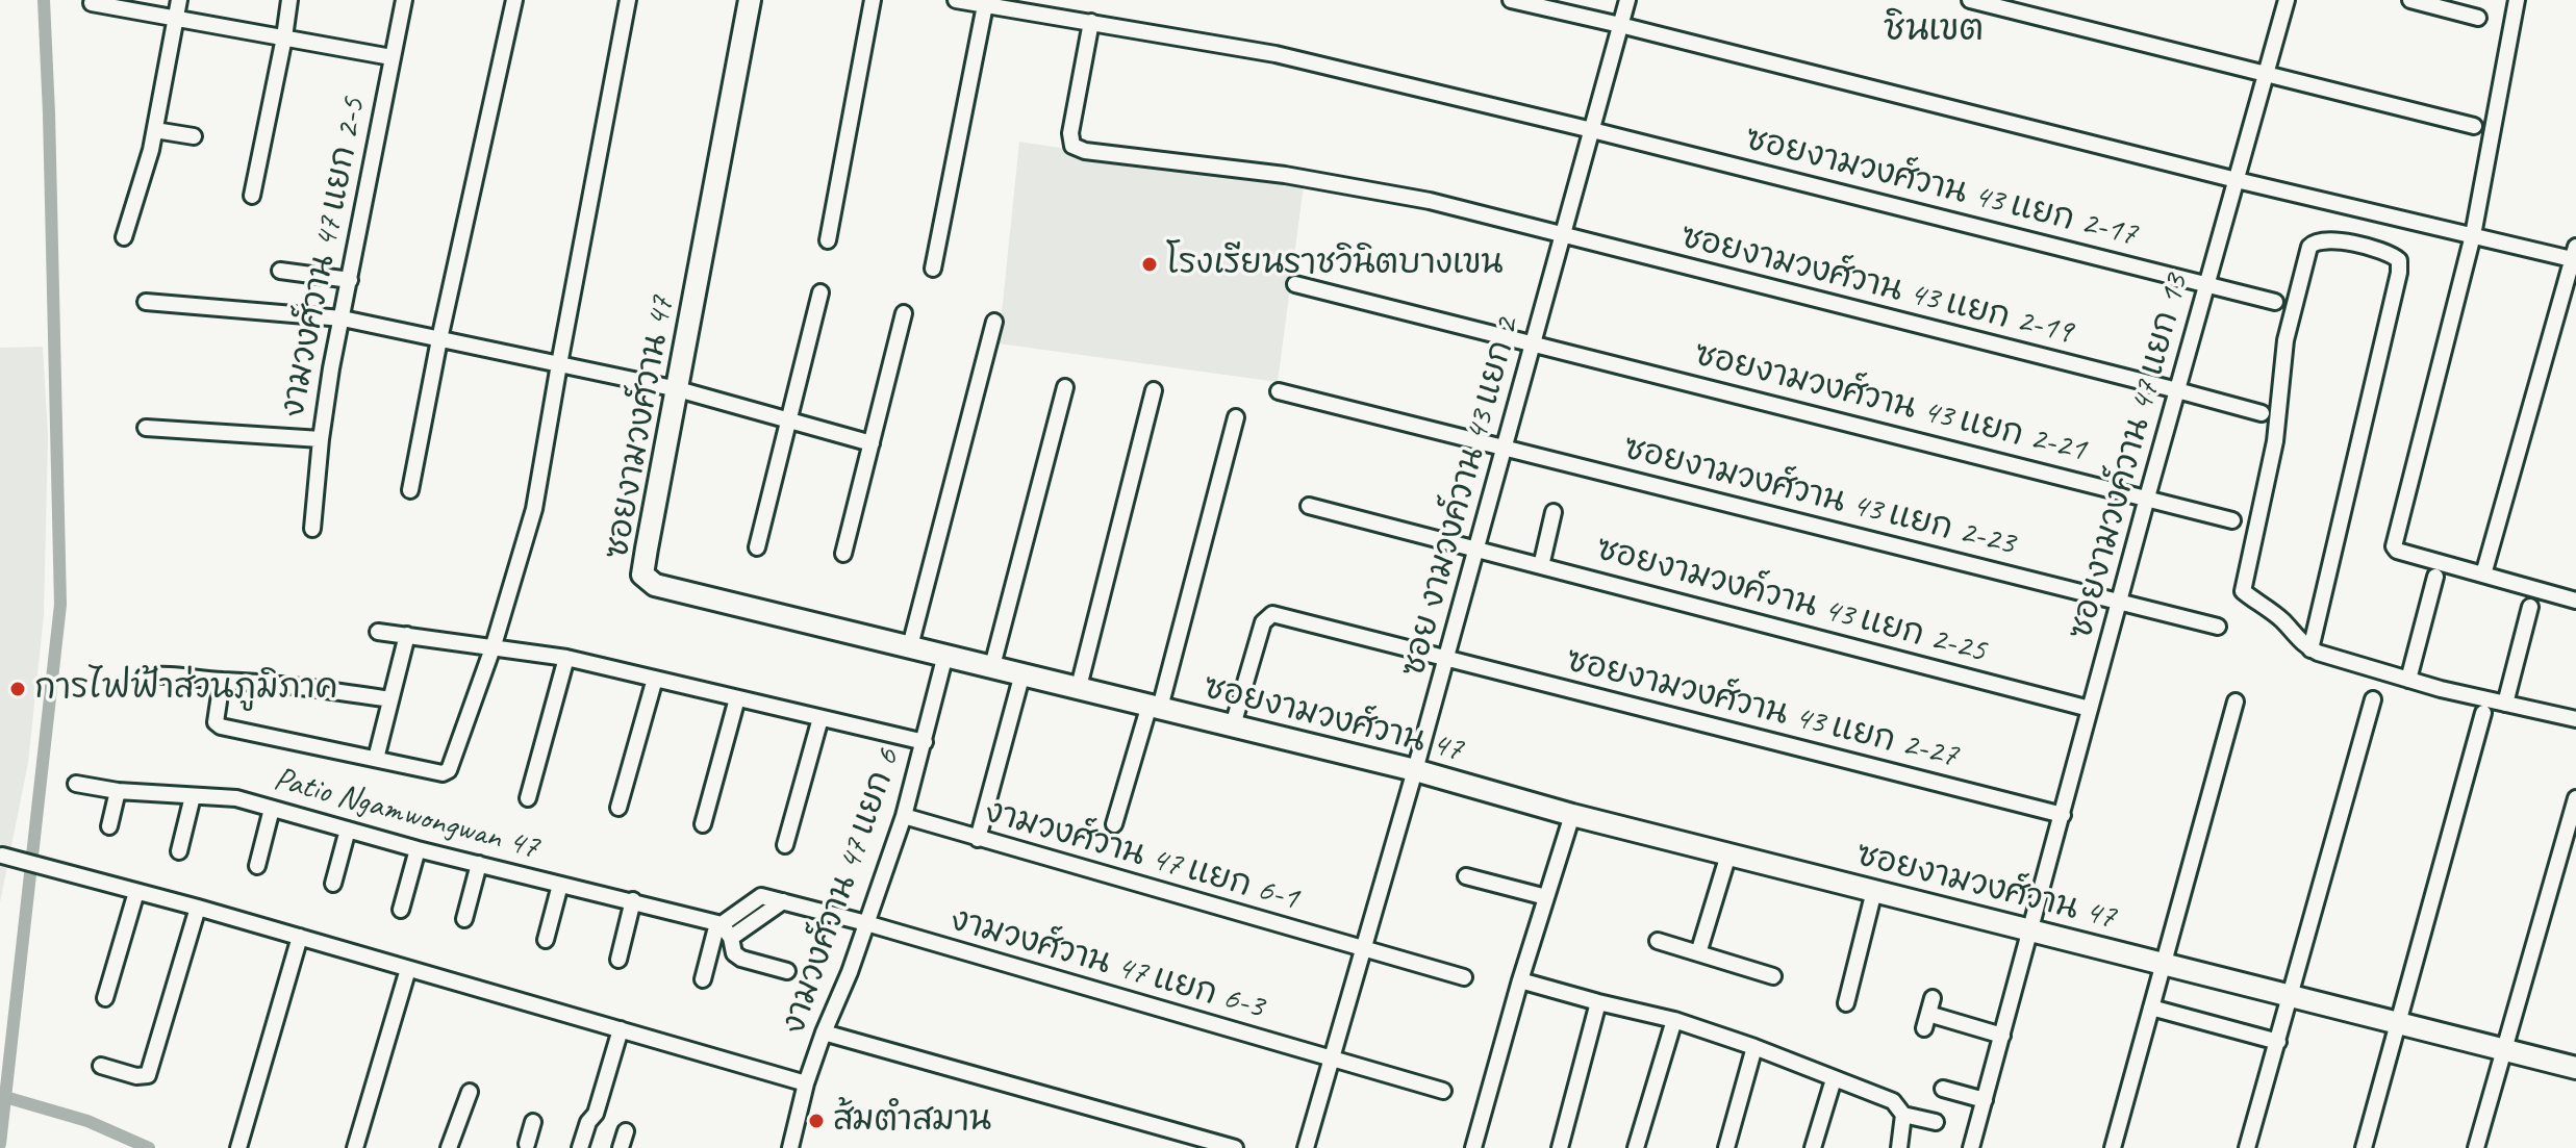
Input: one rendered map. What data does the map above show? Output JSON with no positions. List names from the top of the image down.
{
  "streets": {
    "street": [
      "ซอยงามวงศ์วาน 43 แยก 2-17",
      "งามวงศ์วาน 47 แยก 2-5",
      "ซอยงามวงศ์วาน 43 แยก 2-19",
      "ซอยงามวงศ์วาน 43 แยก 2-21",
      "ซอยงามวงศ์วาน 47",
      "ซอยงามวงค์วาน 47 แยก 13",
      "ซอยงามวงศ์วาน 43 แยก 2-23",
      "ซอย งามวงค์วาน 43 แยก 2",
      "ซอยงามวงค์วาน 43 แยก 2-25",
      "ซอยงามวงศ์วาน 43 แยก 2-27",
      "Patio Ngamwongwan 47",
      "งามวงศ์วาน 47 แยก 6-1",
      "งามวงศ์วาน 47 แยก 6",
      "งามวงศ์วาน 47 แยก 6-3"
    ]
  },
  "crossings": [
    ["ซอยงามวงศ์วาน 43 แยก 2-17", "ซอยงามวงศ์วาน 43 แยก 2-19"],
    ["ซอยงามวงศ์วาน 43 แยก 2-17", "ซอยงามวงค์วาน 47 แยก 13"],
    ["ซอยงามวงศ์วาน 43 แยก 2-17", "ซอย งามวงค์วาน 43 แยก 2"],
    ["ซอยงามวงศ์วาน 43 แยก 2-19", "ซอยงามวงค์วาน 47 แยก 13"],
    ["ซอยงามวงศ์วาน 43 แยก 2-19", "ซอย งามวงค์วาน 43 แยก 2"],
    ["ซอยงามวงศ์วาน 43 แยก 2-21", "ซอยงามวงค์วาน 47 แยก 13"],
    ["ซอยงามวงศ์วาน 43 แยก 2-21", "ซอย งามวงค์วาน 43 แยก 2"],
    ["ซอยงามวงศ์วาน 47", "ซอยงามวงค์วาน 47 แยก 13"],
    ["ซอยงามวงศ์วาน 47", "ซอย งามวงค์วาน 43 แยก 2"],
    ["ซอยงามวงศ์วาน 47", "ซอยงามวงศ์วาน 43 แยก 2-27"],
    ["ซอยงามวงศ์วาน 47", "งามวงศ์วาน 47 แยก 6"],
    ["ซอยงามวงค์วาน 47 แยก 13", "ซอยงามวงศ์วาน 43 แยก 2-23"],
    ["ซอยงามวงค์วาน 47 แยก 13", "ซอยงามวงค์วาน 43 แยก 2-25"],
    ["ซอยงามวงค์วาน 47 แยก 13", "ซอยงามวงศ์วาน 43 แยก 2-27"],
    ["ซอยงามวงศ์วาน 43 แยก 2-23", "ซอย งามวงค์วาน 43 แยก 2"],
    ["ซอย งามวงค์วาน 43 แยก 2", "ซอยงามวงค์วาน 43 แยก 2-25"],
    ["ซอย งามวงค์วาน 43 แยก 2", "ซอยงามวงศ์วาน 43 แยก 2-27"],
    ["ซอย งามวงค์วาน 43 แยก 2", "งามวงศ์วาน 47 แยก 6-1"],
    ["ซอย งามวงค์วาน 43 แยก 2", "งามวงศ์วาน 47 แยก 6-3"],
    ["งามวงศ์วาน 47 แยก 6-1", "งามวงศ์วาน 47 แยก 6"],
    ["งามวงศ์วาน 47 แยก 6", "งามวงศ์วาน 47 แยก 6-3"]
  ],
  "districts": ["ชินเขต"],
  "places": ["โรงเรียนราชวินิตบางเขน", "การไฟฟ้าส่วนภูมิภาค", "ส้มตำสมาน"]
}
